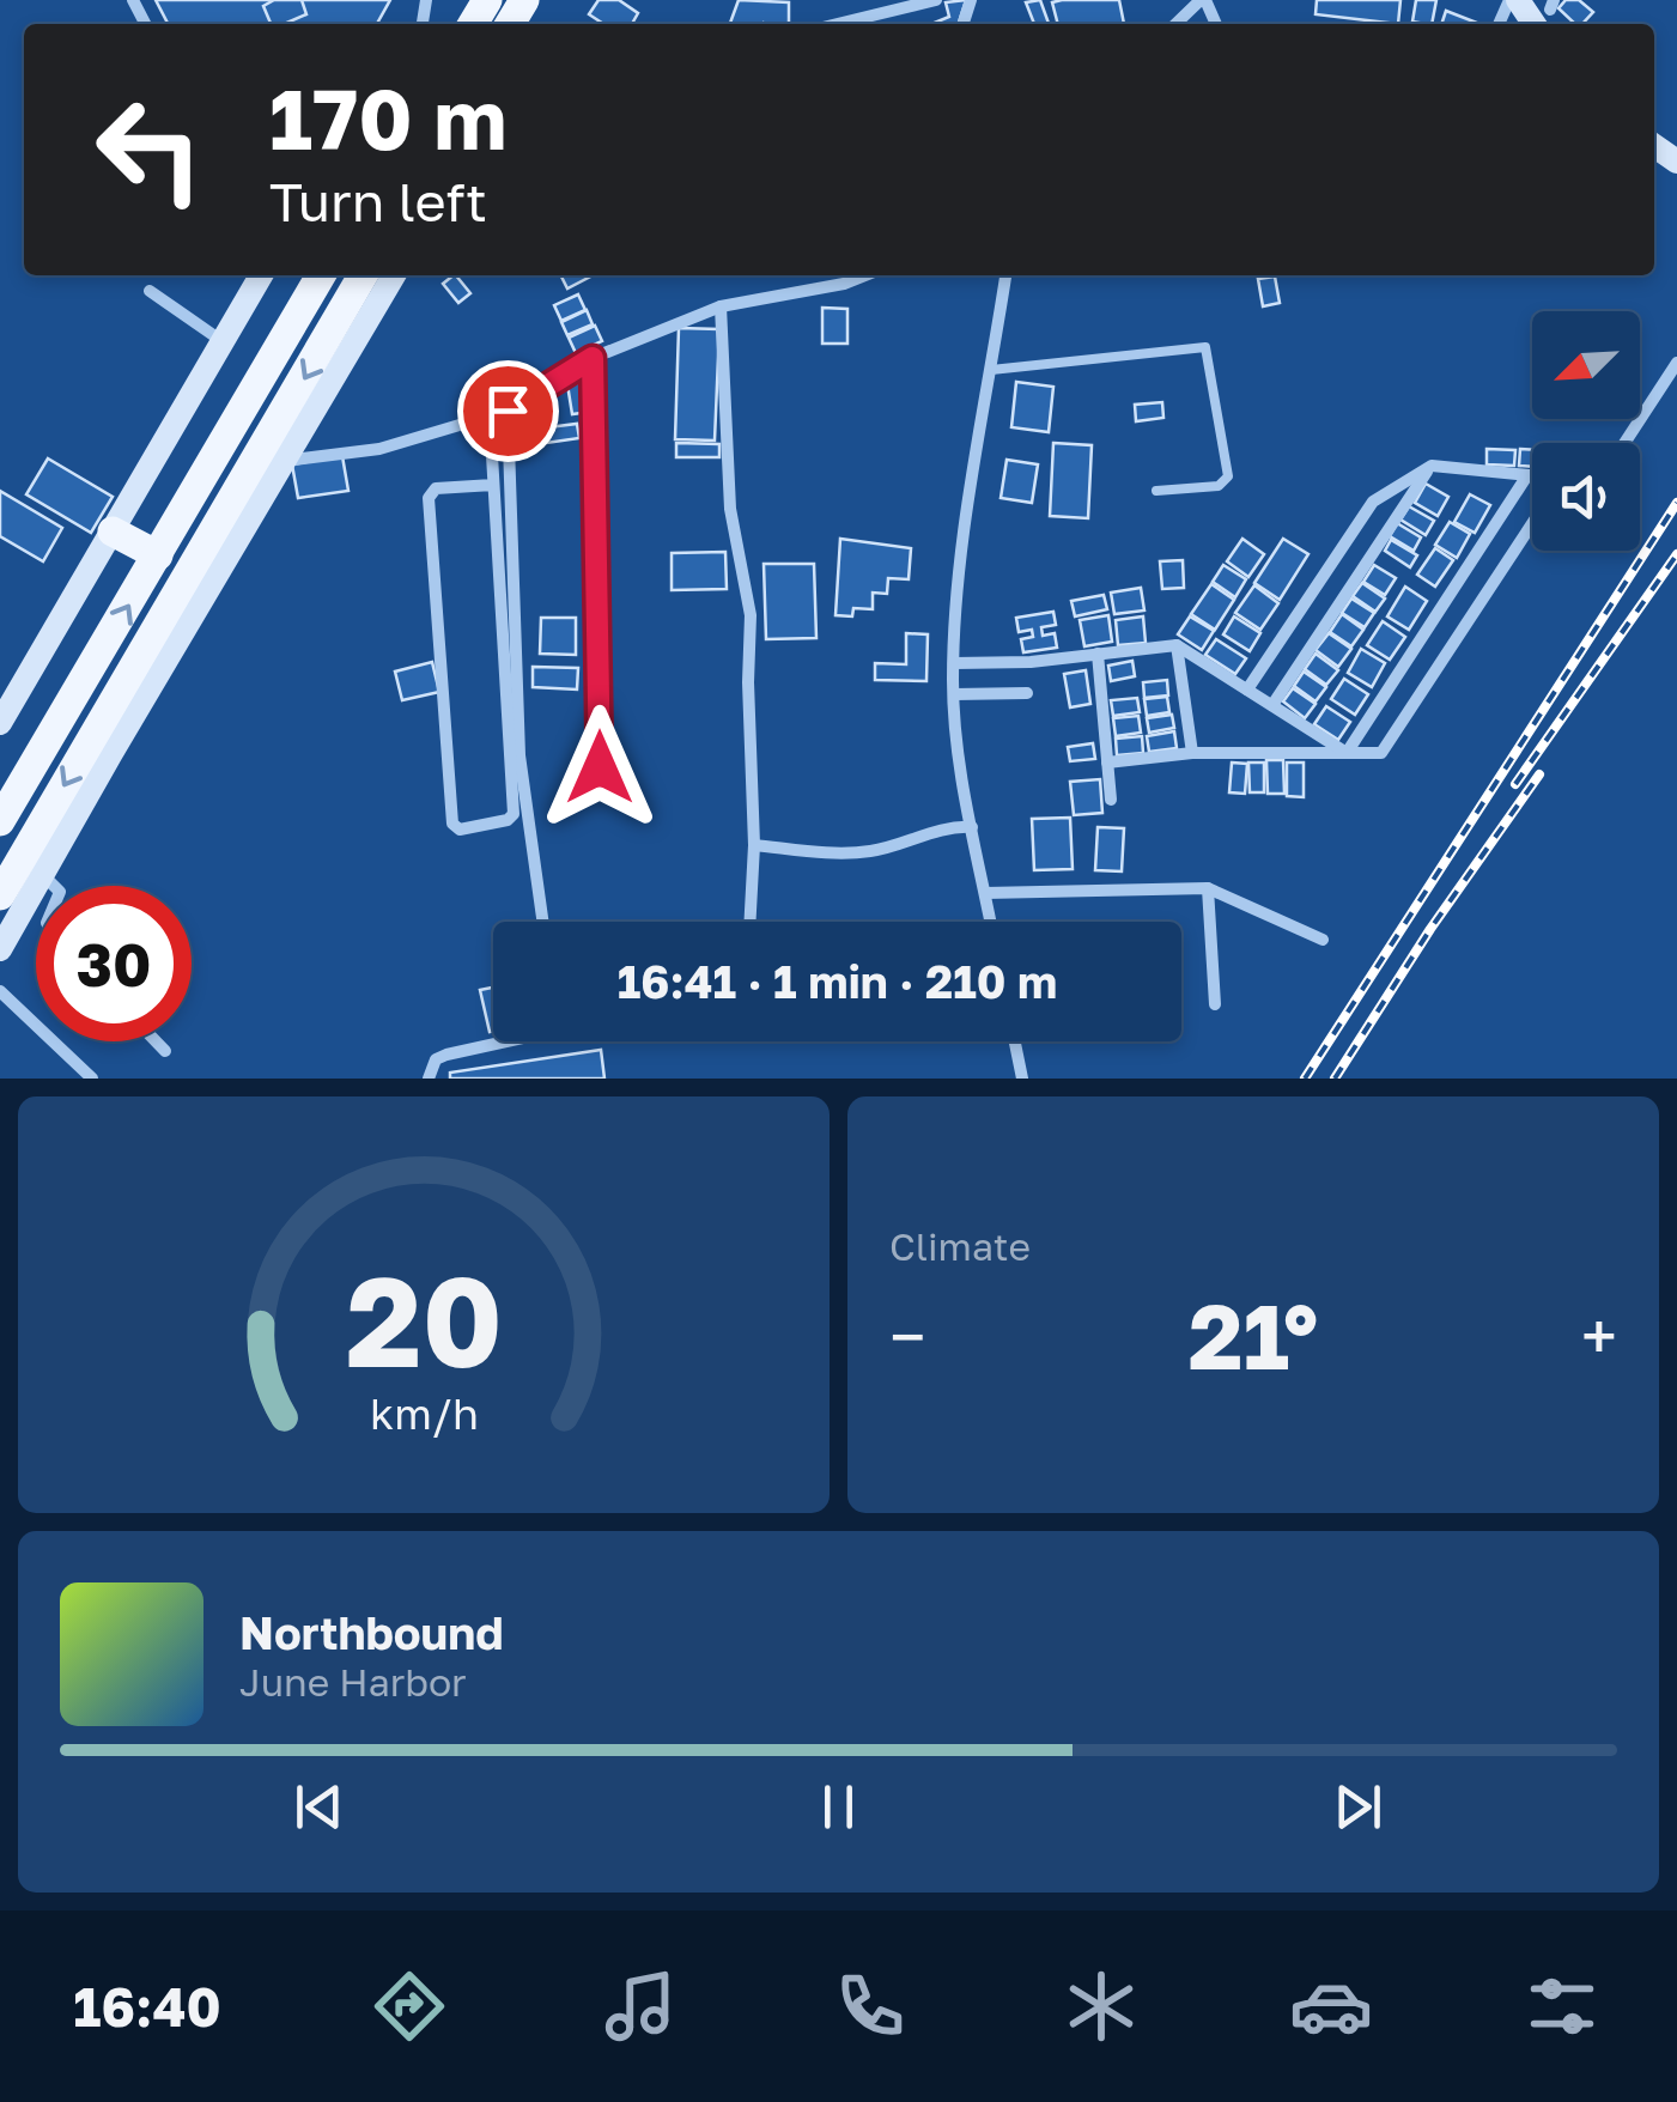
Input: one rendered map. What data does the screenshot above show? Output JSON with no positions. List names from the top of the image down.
{
  "north": "bottom left",
  "page": {
    "turn": ["170 m", "Turn left"],
    "limit": "30",
    "trip": "16:41 · 1 min · 210 m",
    "tile": "Climate",
    "heat": ["−", "21°", "+"],
    "song": ["Northbound", "June Harbor"],
    "tabs": "16:40",
    "gauge": ["20", "km/h"]
  }
}
